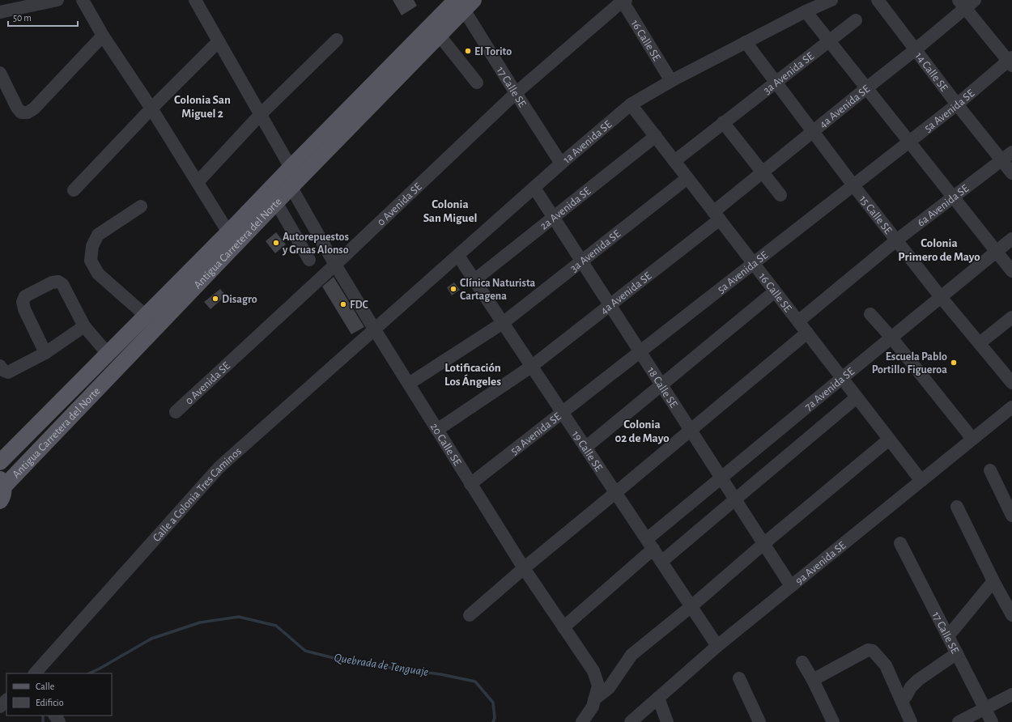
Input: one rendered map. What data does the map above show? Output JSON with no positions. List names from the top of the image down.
{
  "streets": {
    "main road": ["Antigua Carretera del Norte"],
    "street": [
      "16 Calle SE",
      "14 Calle SE",
      "3a Avenida SE",
      "17 Calle SE",
      "4a Avenida SE",
      "5a Avenida SE",
      "1a Avenida SE",
      "0 Avenida SE",
      "6a Avenida SE",
      "2a Avenida SE",
      "15 Calle SE",
      "18 Calle SE",
      "7a Avenida SE",
      "20 Calle SE",
      "19 Calle SE",
      "Calle a Colonia Tres Caminos",
      "9a Avenida SE"
    ]
  },
  "crossings": [
    ["16 Calle SE", "3a Avenida SE"],
    ["16 Calle SE", "4a Avenida SE"],
    ["16 Calle SE", "5a Avenida SE"],
    ["16 Calle SE", "1a Avenida SE"],
    ["16 Calle SE", "0 Avenida SE"],
    ["16 Calle SE", "6a Avenida SE"],
    ["16 Calle SE", "2a Avenida SE"],
    ["16 Calle SE", "7a Avenida SE"],
    ["16 Calle SE", "9a Avenida SE"],
    ["14 Calle SE", "4a Avenida SE"],
    ["14 Calle SE", "5a Avenida SE"],
    ["14 Calle SE", "6a Avenida SE"],
    ["3a Avenida SE", "15 Calle SE"],
    ["3a Avenida SE", "18 Calle SE"],
    ["3a Avenida SE", "20 Calle SE"],
    ["3a Avenida SE", "19 Calle SE"],
    ["17 Calle SE", "1a Avenida SE"],
    ["17 Calle SE", "0 Avenida SE"],
    ["17 Calle SE", "Antigua Carretera del Norte"],
    ["4a Avenida SE", "15 Calle SE"],
    ["4a Avenida SE", "18 Calle SE"],
    ["4a Avenida SE", "20 Calle SE"],
    ["4a Avenida SE", "19 Calle SE"],
    ["5a Avenida SE", "15 Calle SE"],
    ["5a Avenida SE", "18 Calle SE"],
    ["5a Avenida SE", "20 Calle SE"],
    ["5a Avenida SE", "19 Calle SE"],
    ["1a Avenida SE", "15 Calle SE"],
    ["1a Avenida SE", "18 Calle SE"],
    ["1a Avenida SE", "20 Calle SE"],
    ["1a Avenida SE", "19 Calle SE"],
    ["1a Avenida SE", "Calle a Colonia Tres Caminos"],
    ["0 Avenida SE", "20 Calle SE"],
    ["6a Avenida SE", "15 Calle SE"],
    ["2a Avenida SE", "18 Calle SE"],
    ["2a Avenida SE", "19 Calle SE"],
    ["15 Calle SE", "7a Avenida SE"],
    ["Antigua Carretera del Norte", "20 Calle SE"],
    ["18 Calle SE", "7a Avenida SE"],
    ["18 Calle SE", "9a Avenida SE"],
    ["7a Avenida SE", "20 Calle SE"],
    ["7a Avenida SE", "19 Calle SE"],
    ["20 Calle SE", "Calle a Colonia Tres Caminos"],
    ["19 Calle SE", "9a Avenida SE"]
  ],
  "districts": [
    "Colonia San Miguel 2",
    "Colonia San Miguel",
    "Colonia Primero de Mayo",
    "Lotificación Los Ángeles",
    "Colonia 02 de Mayo"
  ],
  "water": ["Quebrada de Tenguaje"],
  "places": [
    "El Torito",
    "Autorepuestos y Gruas Alonso",
    "Clínica Naturista Cartagena",
    "Disagro",
    "FDC",
    "Escuela Pablo Portillo Figueroa"
  ],
  "legend": ["Calle", "Edificio"],
  "scale_bar": "50 m"
}
